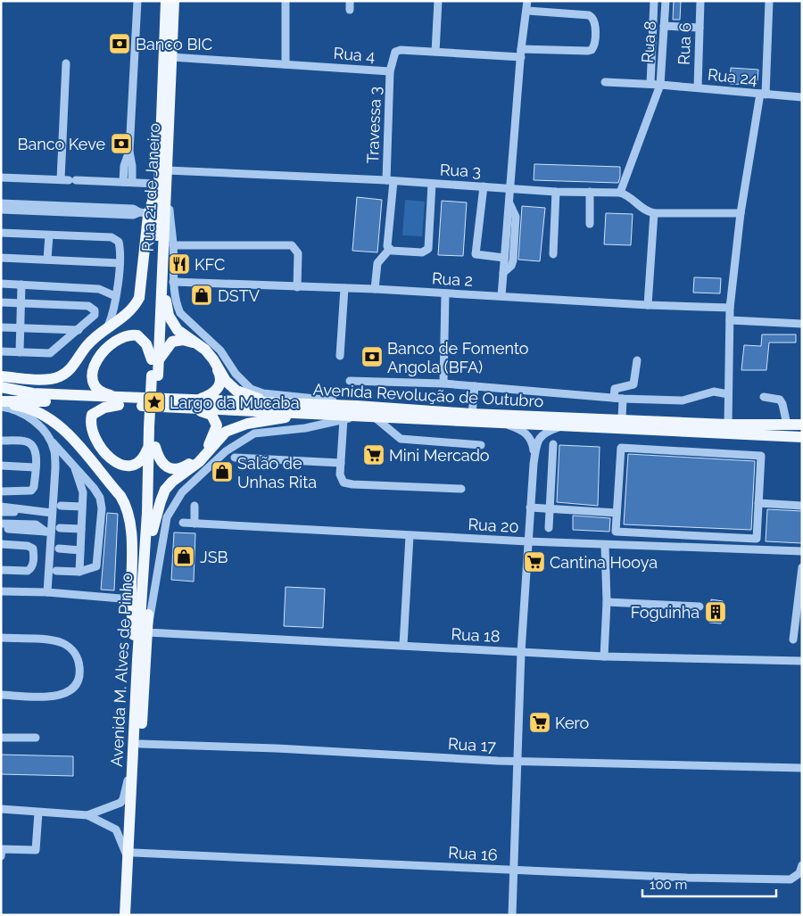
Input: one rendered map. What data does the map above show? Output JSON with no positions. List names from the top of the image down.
{
  "streets": {
    "main road": ["Rua 21 de Janeiro", "Avenida Revolução de Outubro", "Avenida M. Alves de Pinho"],
    "street": [
      "Rua 8",
      "Rua 6",
      "Rua 4",
      "Rua 24",
      "Travessa 3",
      "Rua 3",
      "Rua 2",
      "Rua 20",
      "Rua 18",
      "Rua 17",
      "Rua 16"
    ]
  },
  "crossings": [
    ["Rua 8", "Rua 24"],
    ["Rua 8", "Rua 3"],
    ["Rua 6", "Rua 24"],
    ["Rua 4", "Travessa 3"],
    ["Rua 4", "Rua 21 de Janeiro"],
    ["Travessa 3", "Rua 3"],
    ["Rua 3", "Rua 21 de Janeiro"],
    ["Rua 21 de Janeiro", "Avenida M. Alves de Pinho"],
    ["Rua 18", "Avenida M. Alves de Pinho"],
    ["Avenida M. Alves de Pinho", "Rua 17"],
    ["Avenida M. Alves de Pinho", "Rua 16"]
  ],
  "places": {
    "bank": ["Banco BIC", "Banco Keve", "Banco de Fomento Angola (BFA)"],
    "restaurant": ["KFC"],
    "shop": ["DSTV", "Salão de Unhas Rita", "JSB"],
    "place": ["Largo da Mucaba"],
    "supermarket": ["Mini Mercado", "Cantina Hooya", "Kero"],
    "building": ["Foguinha"]
  },
  "scale_bar": "100 m"
}
